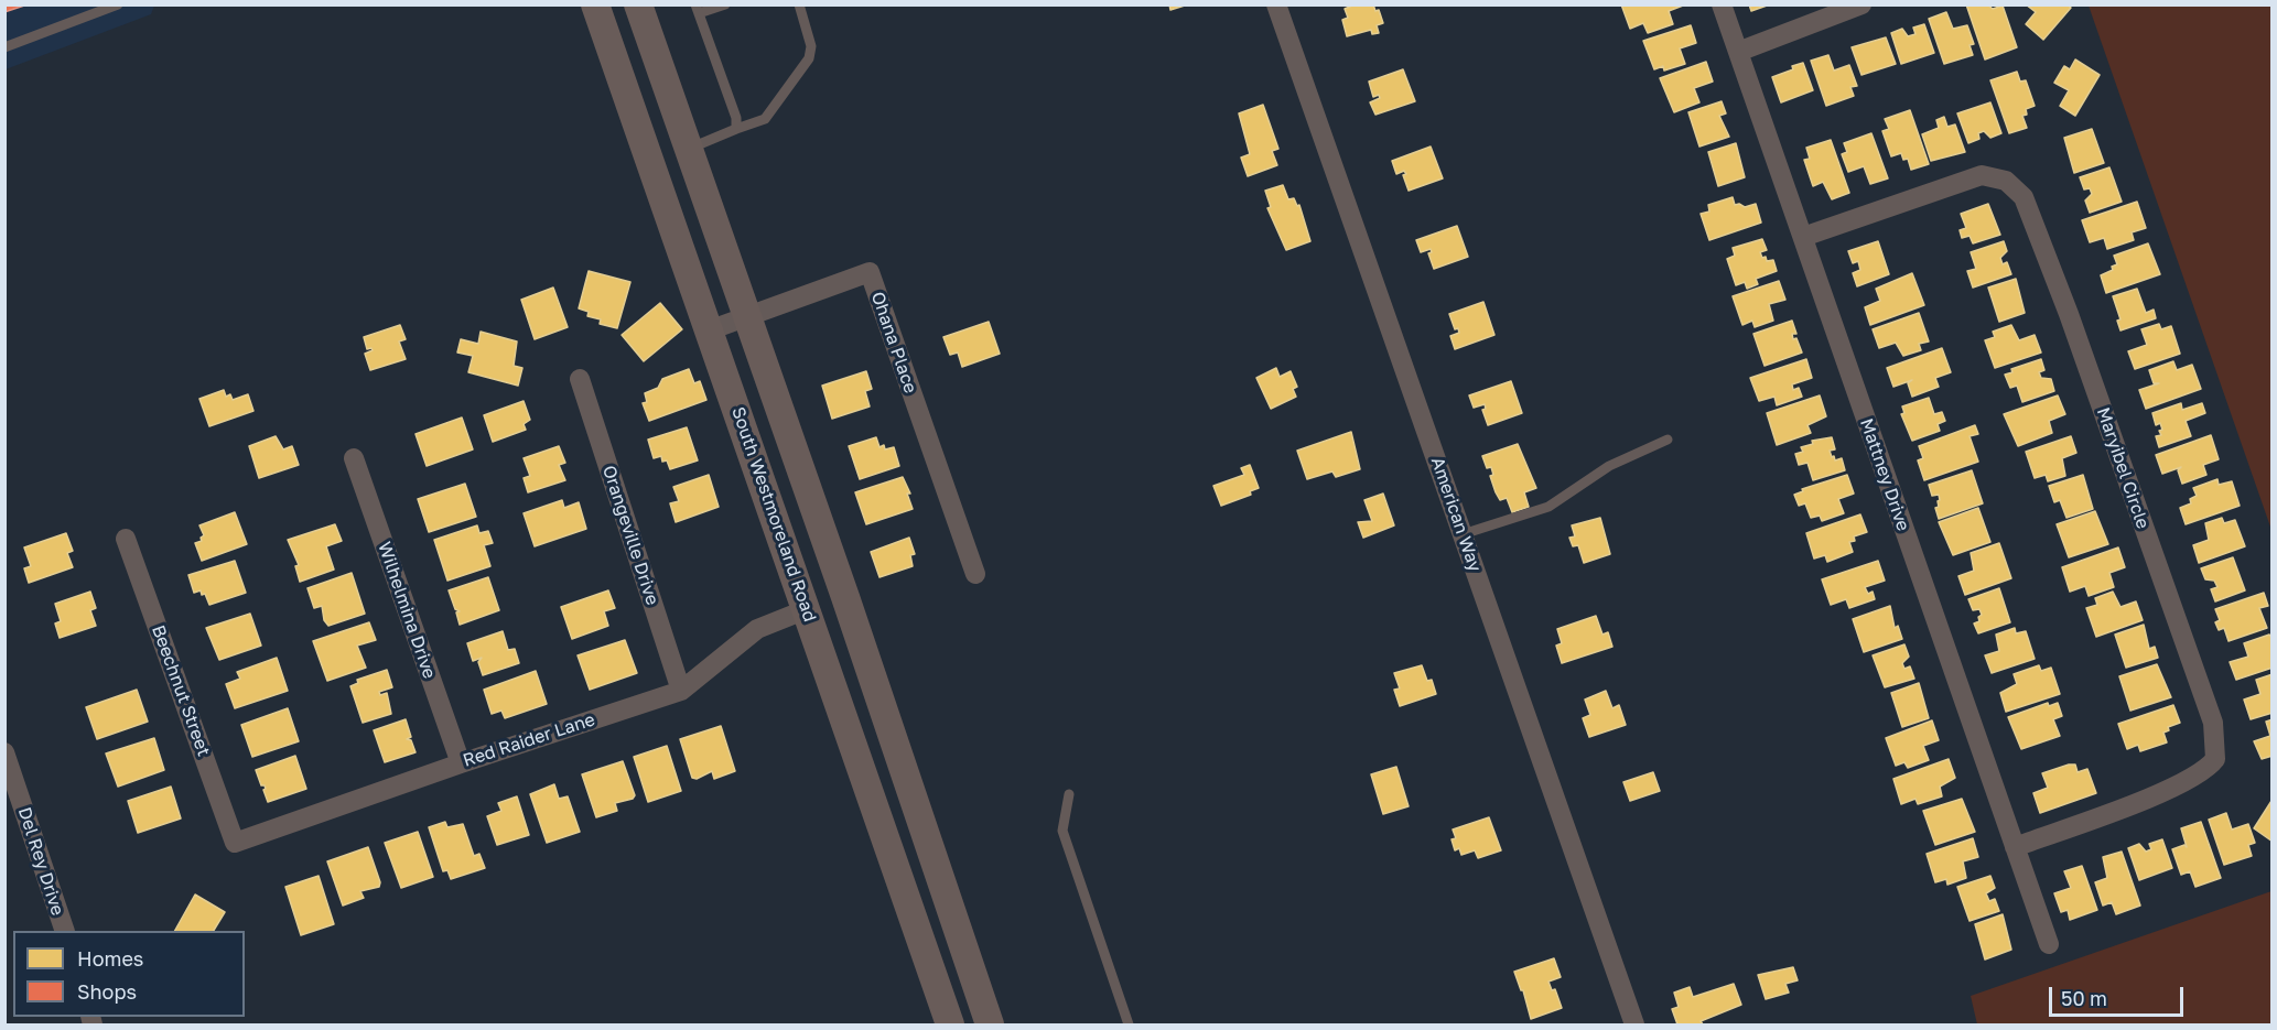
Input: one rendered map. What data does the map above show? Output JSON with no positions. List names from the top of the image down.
{
  "streets": {
    "main road": ["South Westmoreland Road"],
    "street": [
      "Ohana Place",
      "Maryibel Circle",
      "Mattney Drive",
      "American Way",
      "Orangeville Drive",
      "Wilhelmina Drive",
      "Beechnut Street",
      "Red Raider Lane",
      "Del Rey Drive"
    ]
  },
  "crossings": [
    ["Ohana Place", "South Westmoreland Road"],
    ["Maryibel Circle", "Mattney Drive"],
    ["South Westmoreland Road", "Red Raider Lane"],
    ["Orangeville Drive", "Red Raider Lane"],
    ["Wilhelmina Drive", "Red Raider Lane"],
    ["Beechnut Street", "Red Raider Lane"]
  ],
  "legend": ["Homes", "Shops"],
  "scale_bar": "50 m"
}
